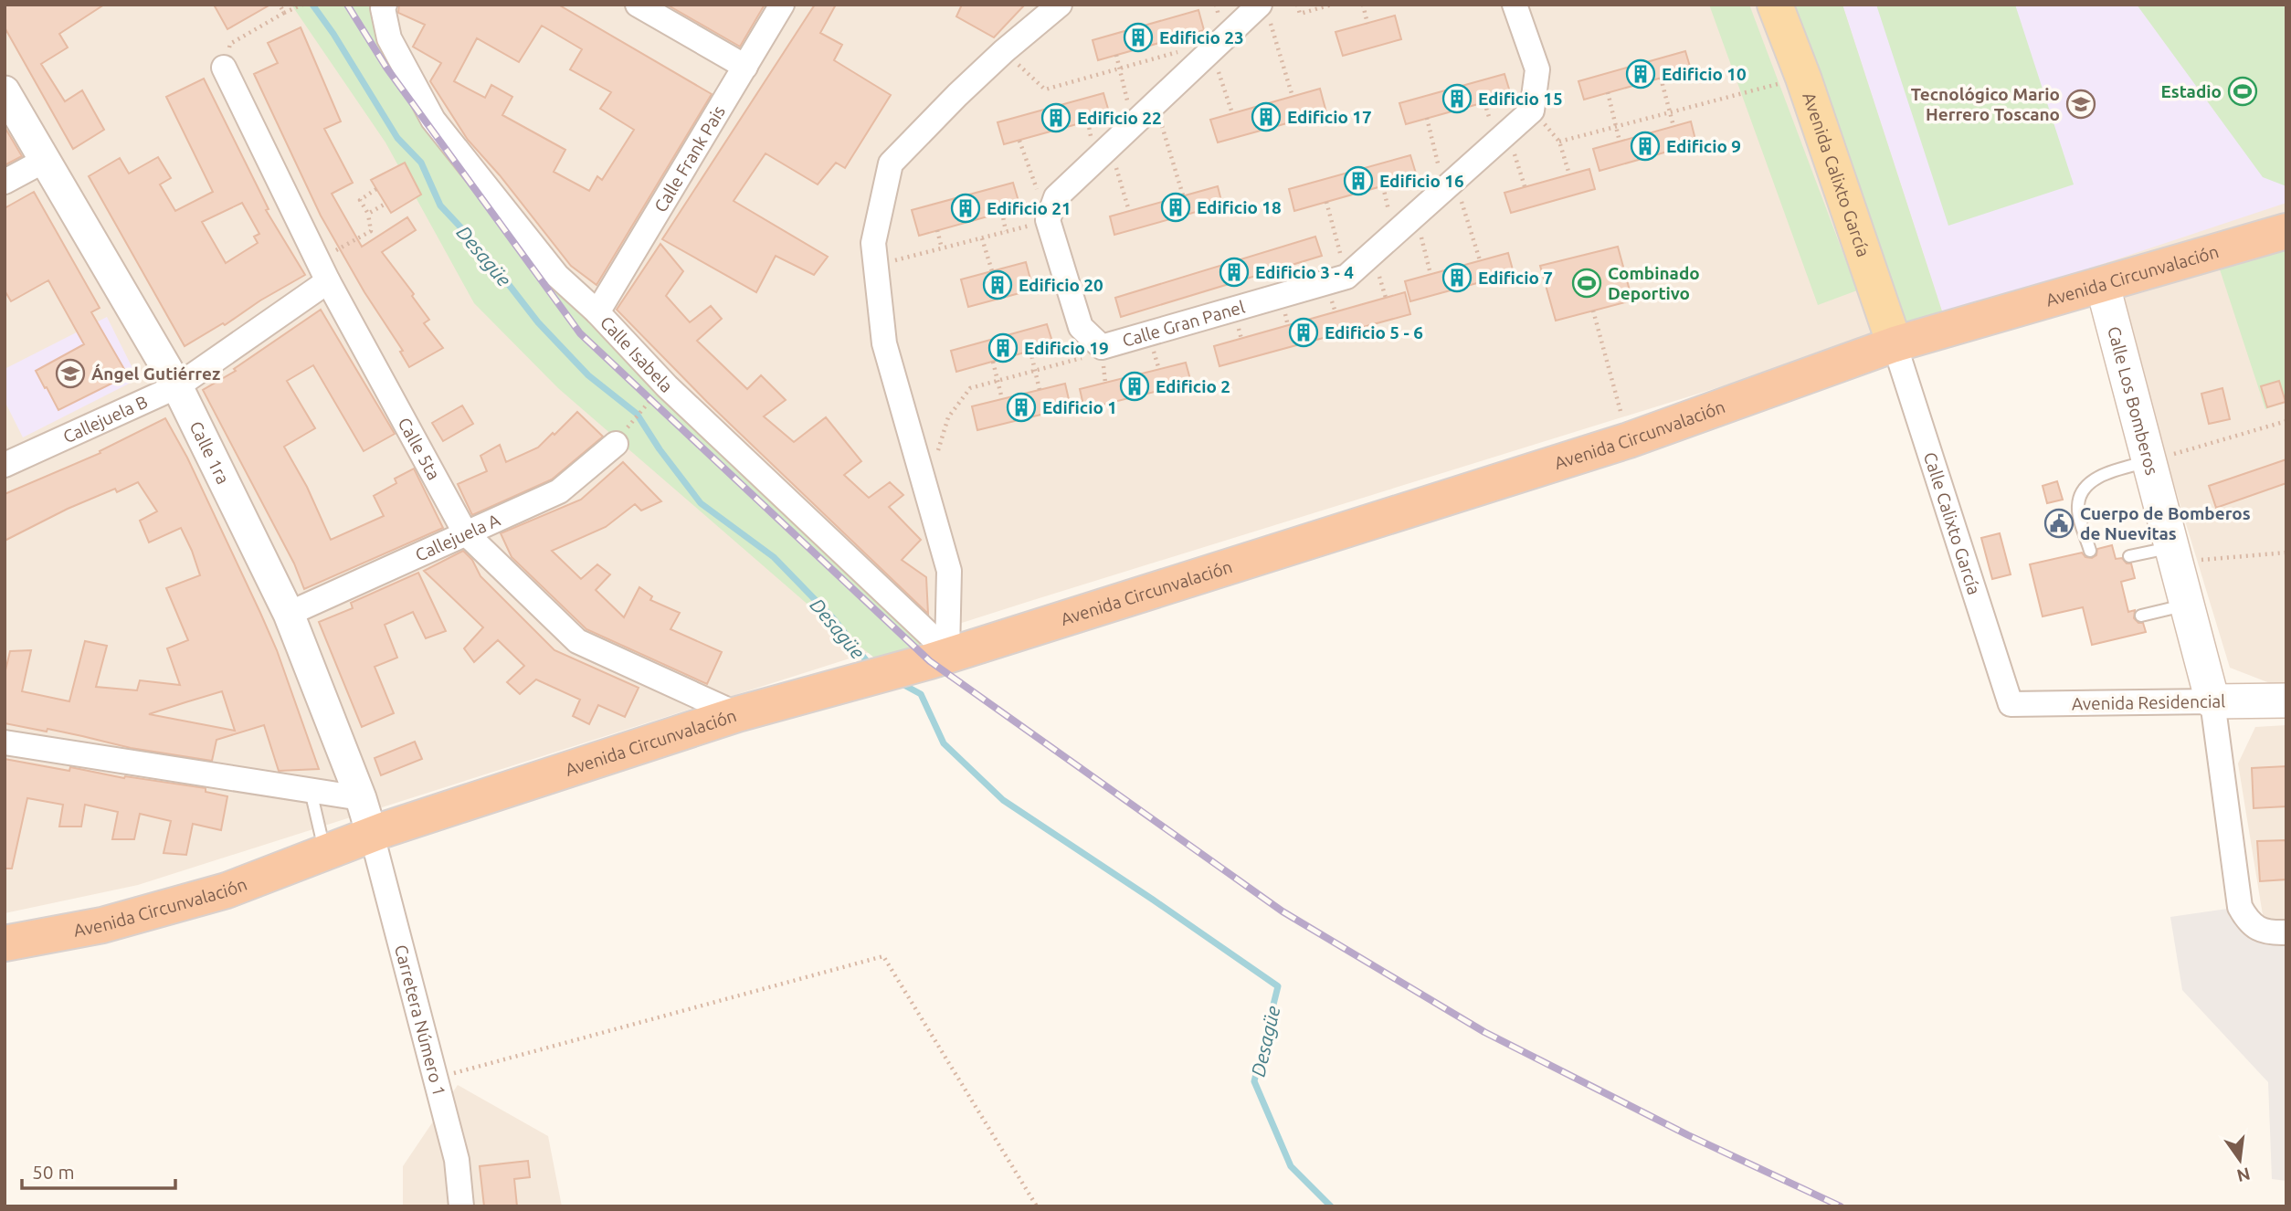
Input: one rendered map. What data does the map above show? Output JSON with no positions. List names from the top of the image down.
{
  "streets": {
    "highway": ["Avenida Circunvalación"],
    "main road": ["Avenida Calixto García", "Calle Los Bomberos", "Avenida Residencial"],
    "street": [
      "Calle Frank Pais",
      "Calle Gran Panel",
      "Calle Isabela",
      "Callejuela B",
      "Calle 5ta",
      "Calle 1ra",
      "Calle Calixto García",
      "Callejuela A",
      "Carretera Número 1"
    ]
  },
  "crossings": [
    ["Calle Frank Pais", "Calle Isabela"],
    ["Avenida Calixto García", "Avenida Circunvalación"],
    ["Avenida Calixto García", "Calle Calixto García"],
    ["Avenida Circunvalación", "Calle Isabela"],
    ["Avenida Circunvalación", "Calle Los Bomberos"],
    ["Avenida Circunvalación", "Calle 5ta"],
    ["Avenida Circunvalación", "Calle 1ra"],
    ["Avenida Circunvalación", "Calle Calixto García"],
    ["Avenida Circunvalación", "Carretera Número 1"],
    ["Calle Los Bomberos", "Avenida Residencial"],
    ["Callejuela B", "Calle 5ta"],
    ["Callejuela B", "Calle 1ra"],
    ["Calle 5ta", "Callejuela A"],
    ["Calle 1ra", "Callejuela A"],
    ["Calle 1ra", "Carretera Número 1"],
    ["Calle Calixto García", "Avenida Residencial"]
  ],
  "water": ["Desagüe"],
  "places": {
    "building": [
      "Edificio 23",
      "Edificio 10",
      "Edificio 15",
      "Edificio 17",
      "Edificio 22",
      "Edificio 9",
      "Edificio 16",
      "Edificio 18",
      "Edificio 21",
      "Edificio 3 - 4",
      "Edificio 7",
      "Edificio 20",
      "Edificio 5 - 6",
      "Edificio 19",
      "Edificio 2",
      "Edificio 1"
    ],
    "sports": ["Estadio", "Combinado Deportivo"],
    "school or university": ["Tecnológico Mario Herrero Toscano", "Ángel Gutiérrez"],
    "public building": ["Cuerpo de Bomberos de Nuevitas"]
  },
  "scale_bar": "50 m",
  "north": "bottom"
}
